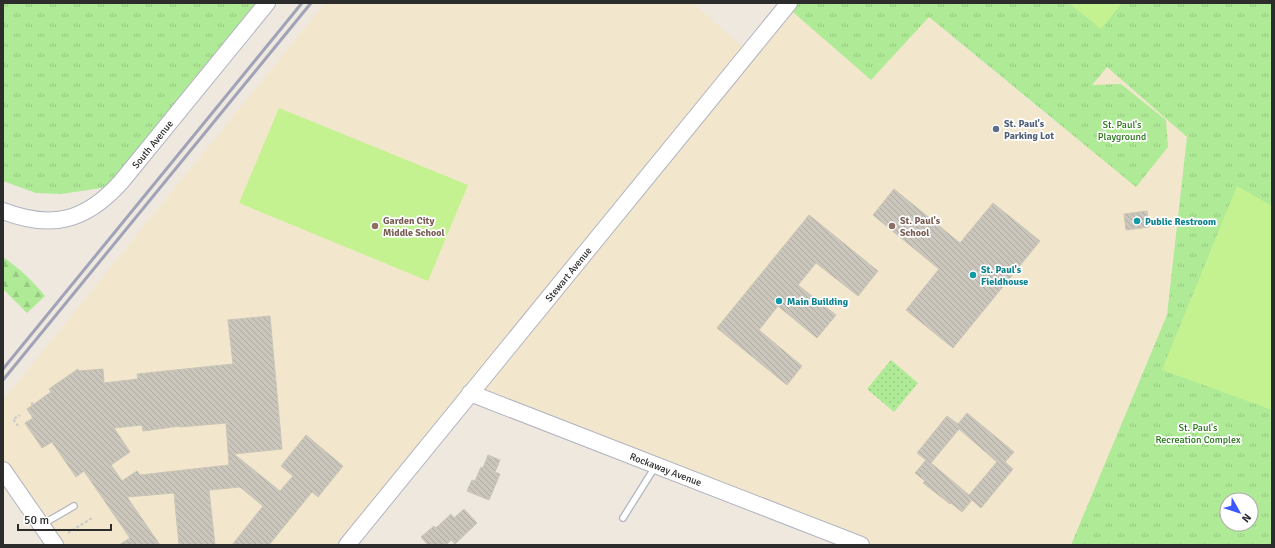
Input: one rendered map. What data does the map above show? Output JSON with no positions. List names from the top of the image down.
{
  "streets": {
    "main road": ["South Avenue", "Stewart Avenue", "Rockaway Avenue"]
  },
  "crossings": [
    ["Stewart Avenue", "Rockaway Avenue"]
  ],
  "parks": ["St. Paul's Playground", "St. Paul's Recreation Complex"],
  "places": [
    "St. Paul's Parking Lot",
    "Public Restroom",
    "Garden City Middle School",
    "St. Paul's School",
    "St. Paul's Fieldhouse",
    "Main Building"
  ],
  "scale_bar": "50 m",
  "north": "bottom right"
}
